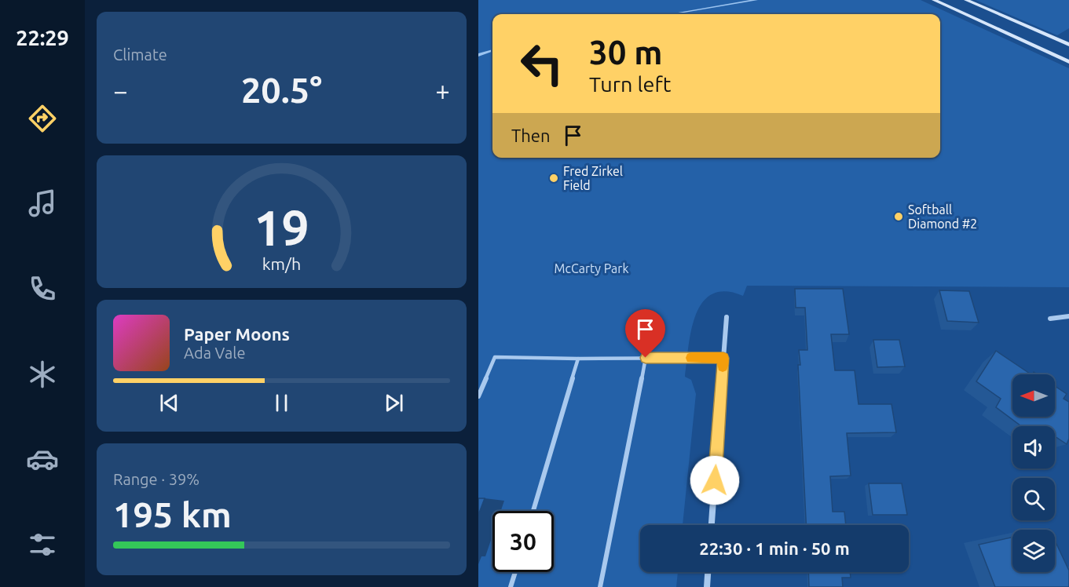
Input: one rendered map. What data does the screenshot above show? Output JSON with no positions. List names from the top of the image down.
{
  "parks": ["McCarty Park"],
  "places": ["Fred Zirkel Field", "Softball Diamond #2"],
  "north": "left",
  "page": {
    "tabs": "22:29",
    "tile": [
      "Climate",
      ["Range · 39%", "195 km"]
    ],
    "turn": ["30 m", "Turn left"],
    "heat": ["−", "20.5°", "+"],
    "then": "Then",
    "song": ["Paper Moons", "Ada Vale"],
    "limit": "30",
    "trip": "22:30 · 1 min · 50 m",
    "gauge": ["19", "km/h"]
  }
}
